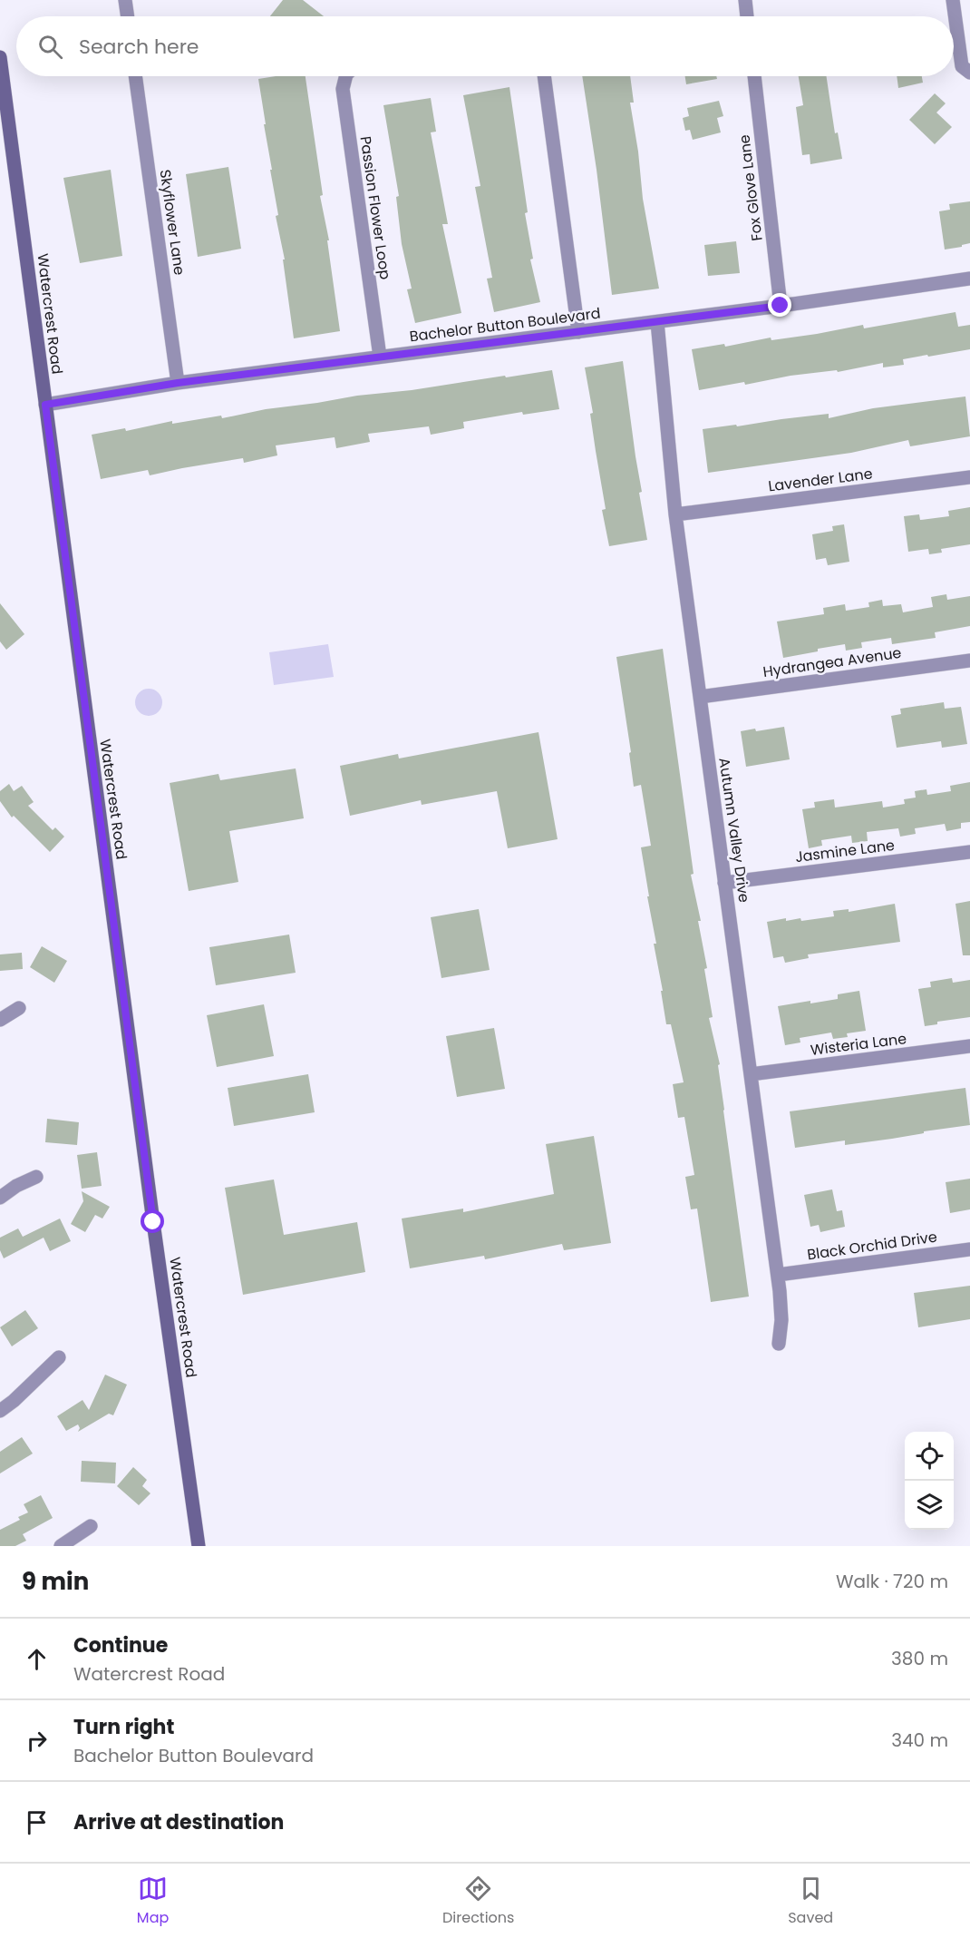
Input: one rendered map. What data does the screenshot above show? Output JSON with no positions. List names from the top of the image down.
{
  "streets": {
    "street": [
      "Fox Glove Lane",
      "Passion Flower Loop",
      "Skyflower Lane",
      "Watercrest Road",
      "Bachelor Button Boulevard",
      "Lavender Lane",
      "Hydrangea Avenue",
      "Autumn Valley Drive",
      "Jasmine Lane",
      "Wisteria Lane",
      "Black Orchid Drive"
    ]
  },
  "crossings": [
    ["Fox Glove Lane", "Bachelor Button Boulevard"],
    ["Passion Flower Loop", "Bachelor Button Boulevard"],
    ["Skyflower Lane", "Bachelor Button Boulevard"],
    ["Watercrest Road", "Bachelor Button Boulevard"],
    ["Bachelor Button Boulevard", "Autumn Valley Drive"],
    ["Lavender Lane", "Autumn Valley Drive"],
    ["Hydrangea Avenue", "Autumn Valley Drive"],
    ["Autumn Valley Drive", "Jasmine Lane"],
    ["Autumn Valley Drive", "Wisteria Lane"],
    ["Autumn Valley Drive", "Black Orchid Drive"]
  ],
  "page": {
    "search": "Search here",
    "heading": ["9 min", "Walk · 720 m"],
    "list": [
      ["Continue", "Watercrest Road", "380 m"],
      ["Turn right", "Bachelor Button Boulevard", "340 m"],
      "Arrive at destination"
    ],
    "nav": ["Map", "Directions", "Saved"]
  }
}
